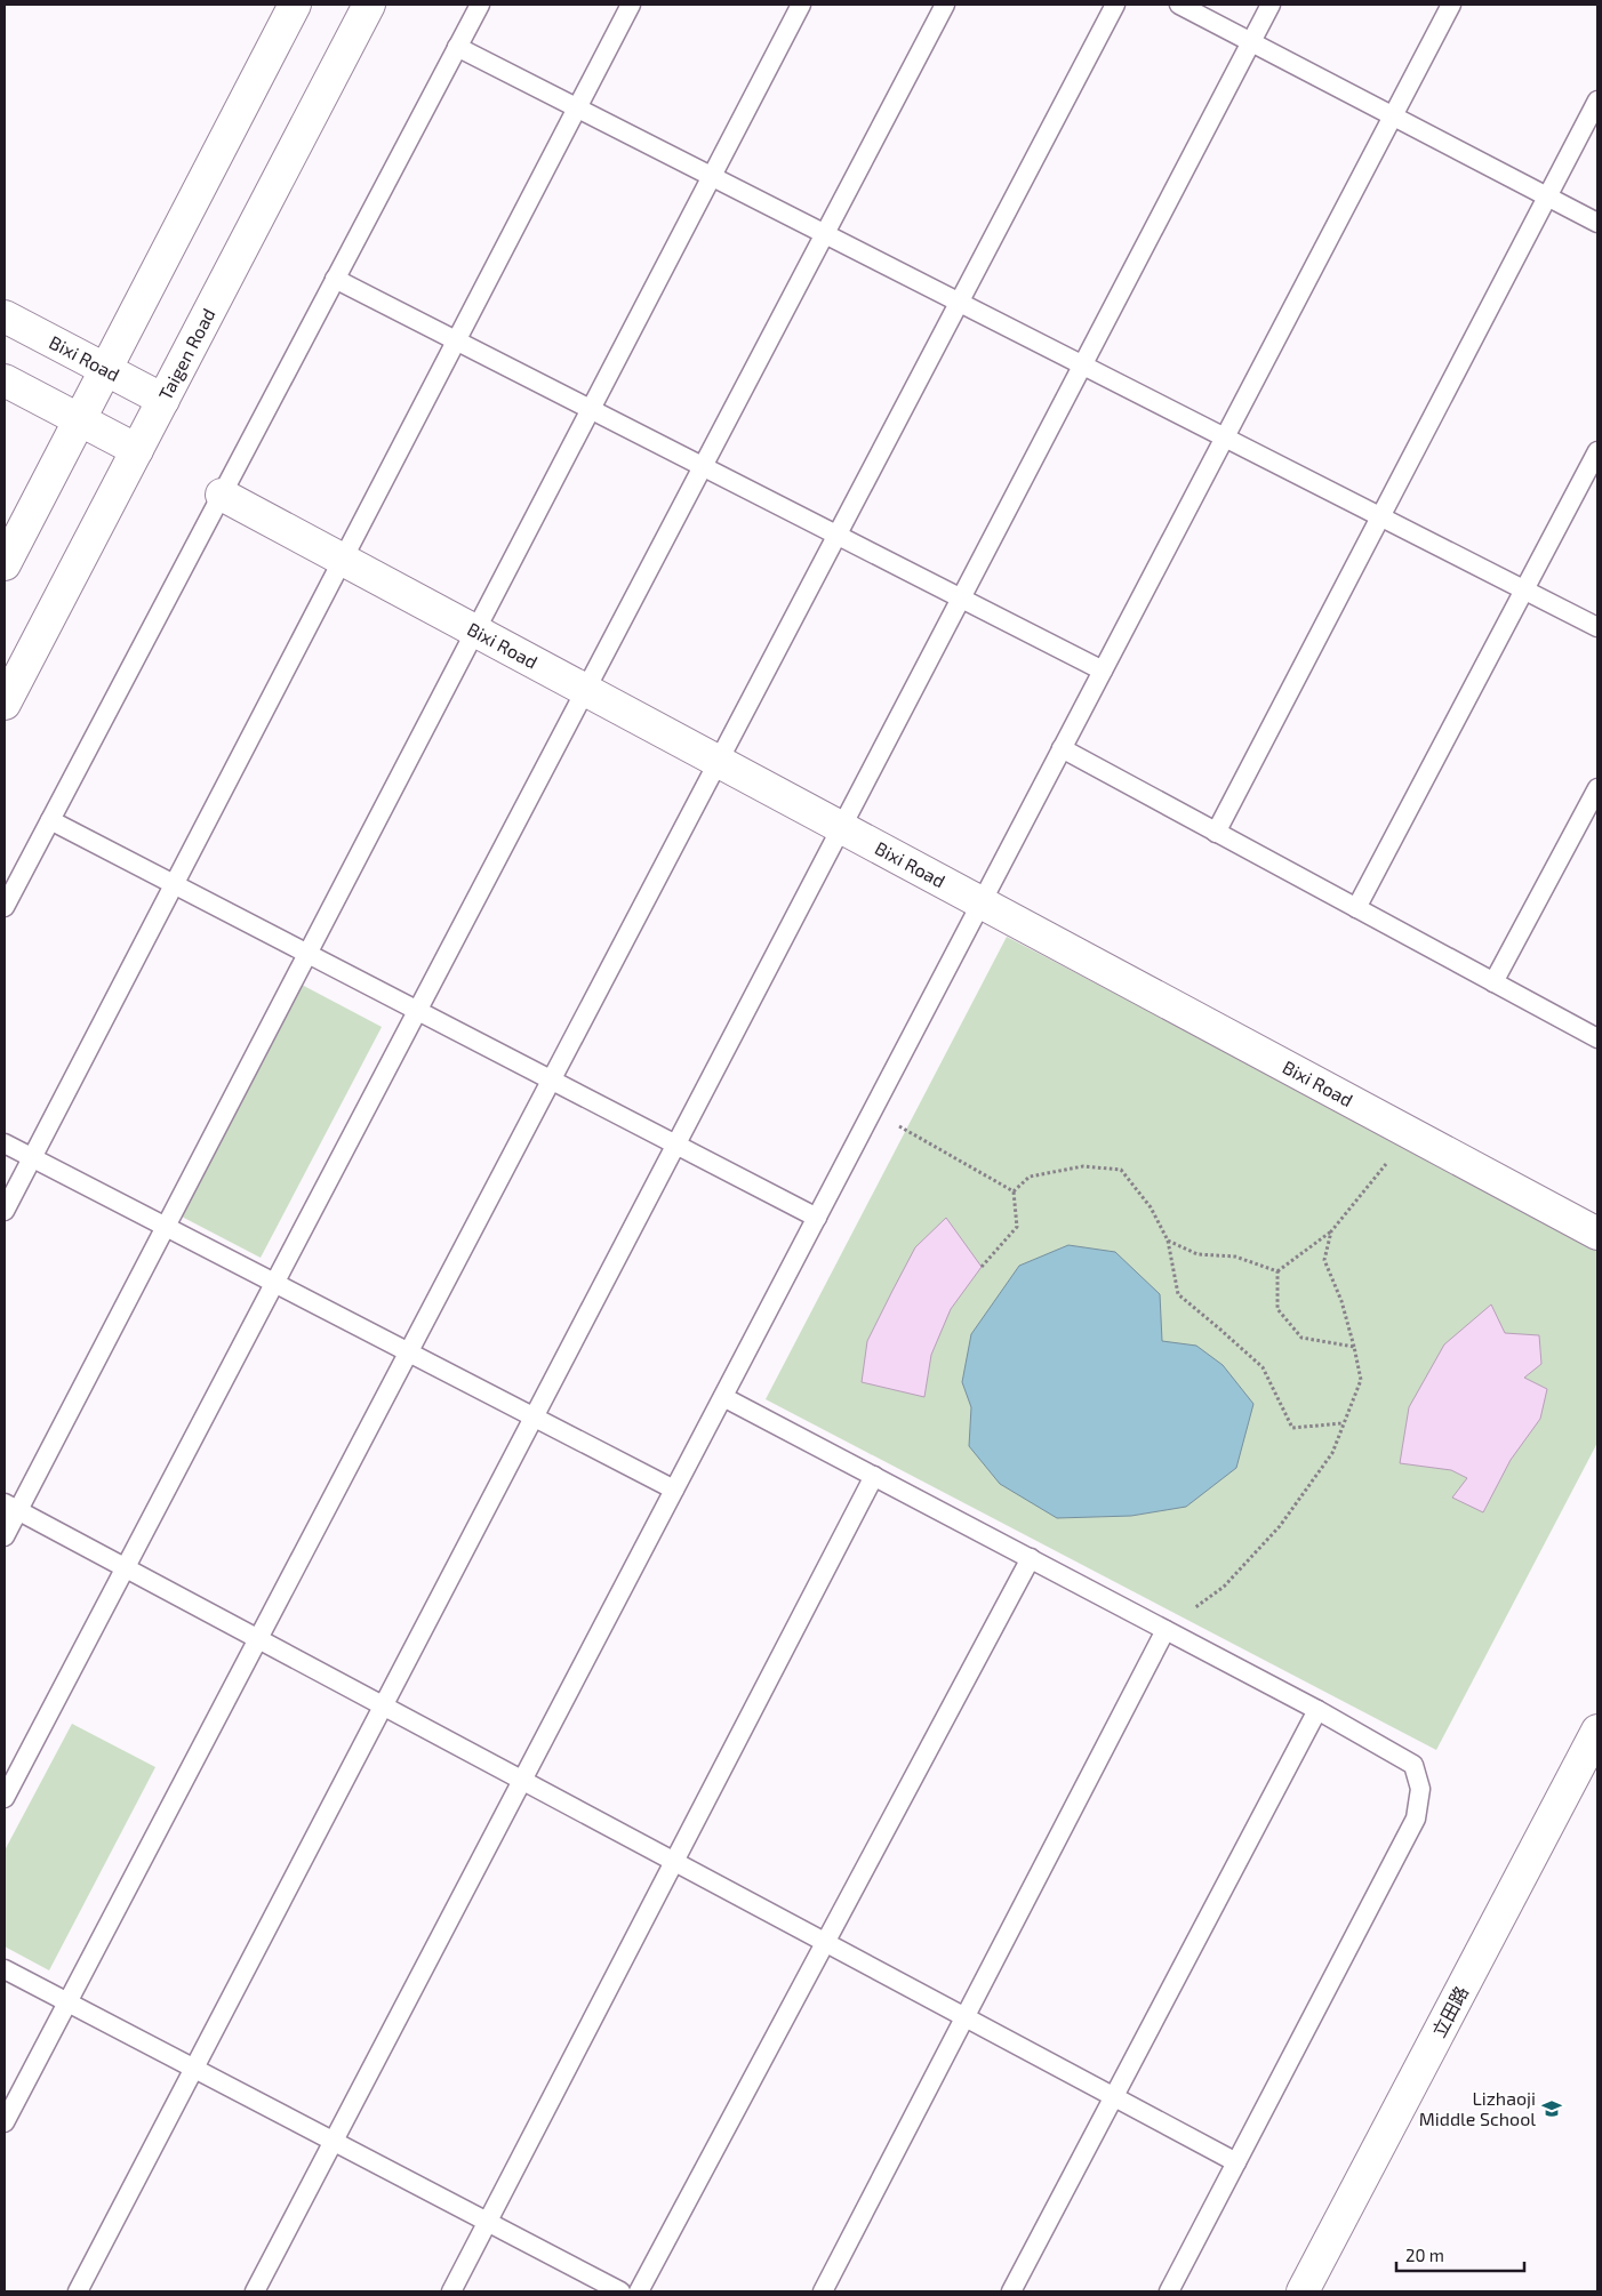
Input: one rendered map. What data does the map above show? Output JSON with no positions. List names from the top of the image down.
{
  "streets": {
    "street": ["Taigen Road", "Bixi Road", "立田路"]
  },
  "crossings": [
    ["Taigen Road", "Bixi Road"]
  ],
  "places": {
    "school or university": ["Lizhaoji Middle School"]
  },
  "scale_bar": "20 m"
}
